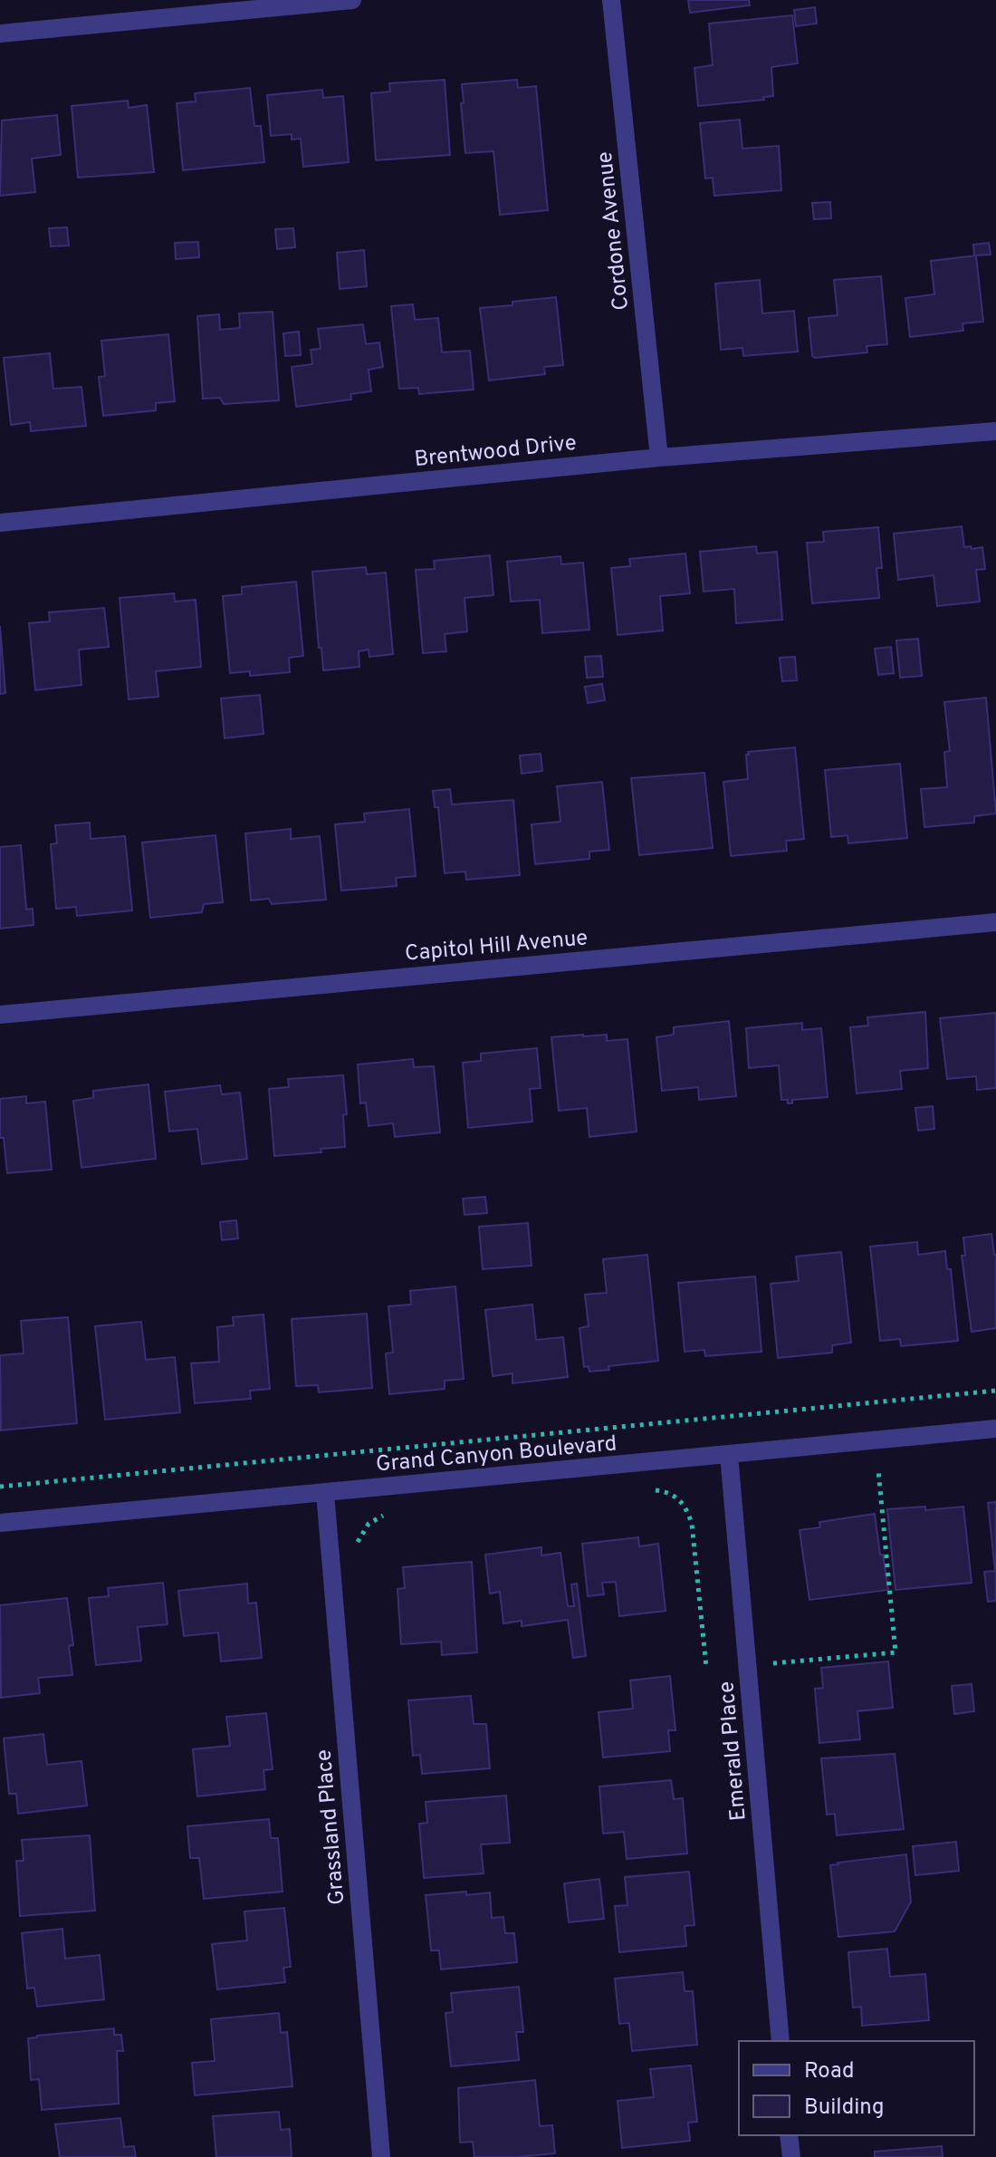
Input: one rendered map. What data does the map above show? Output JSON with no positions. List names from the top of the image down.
{
  "streets": {
    "street": [
      "Cordone Avenue",
      "Brentwood Drive",
      "Capitol Hill Avenue",
      "Grand Canyon Boulevard",
      "Emerald Place",
      "Grassland Place"
    ]
  },
  "crossings": [
    ["Cordone Avenue", "Brentwood Drive"],
    ["Grand Canyon Boulevard", "Emerald Place"],
    ["Grand Canyon Boulevard", "Grassland Place"]
  ],
  "legend": ["Road", "Building"]
}
